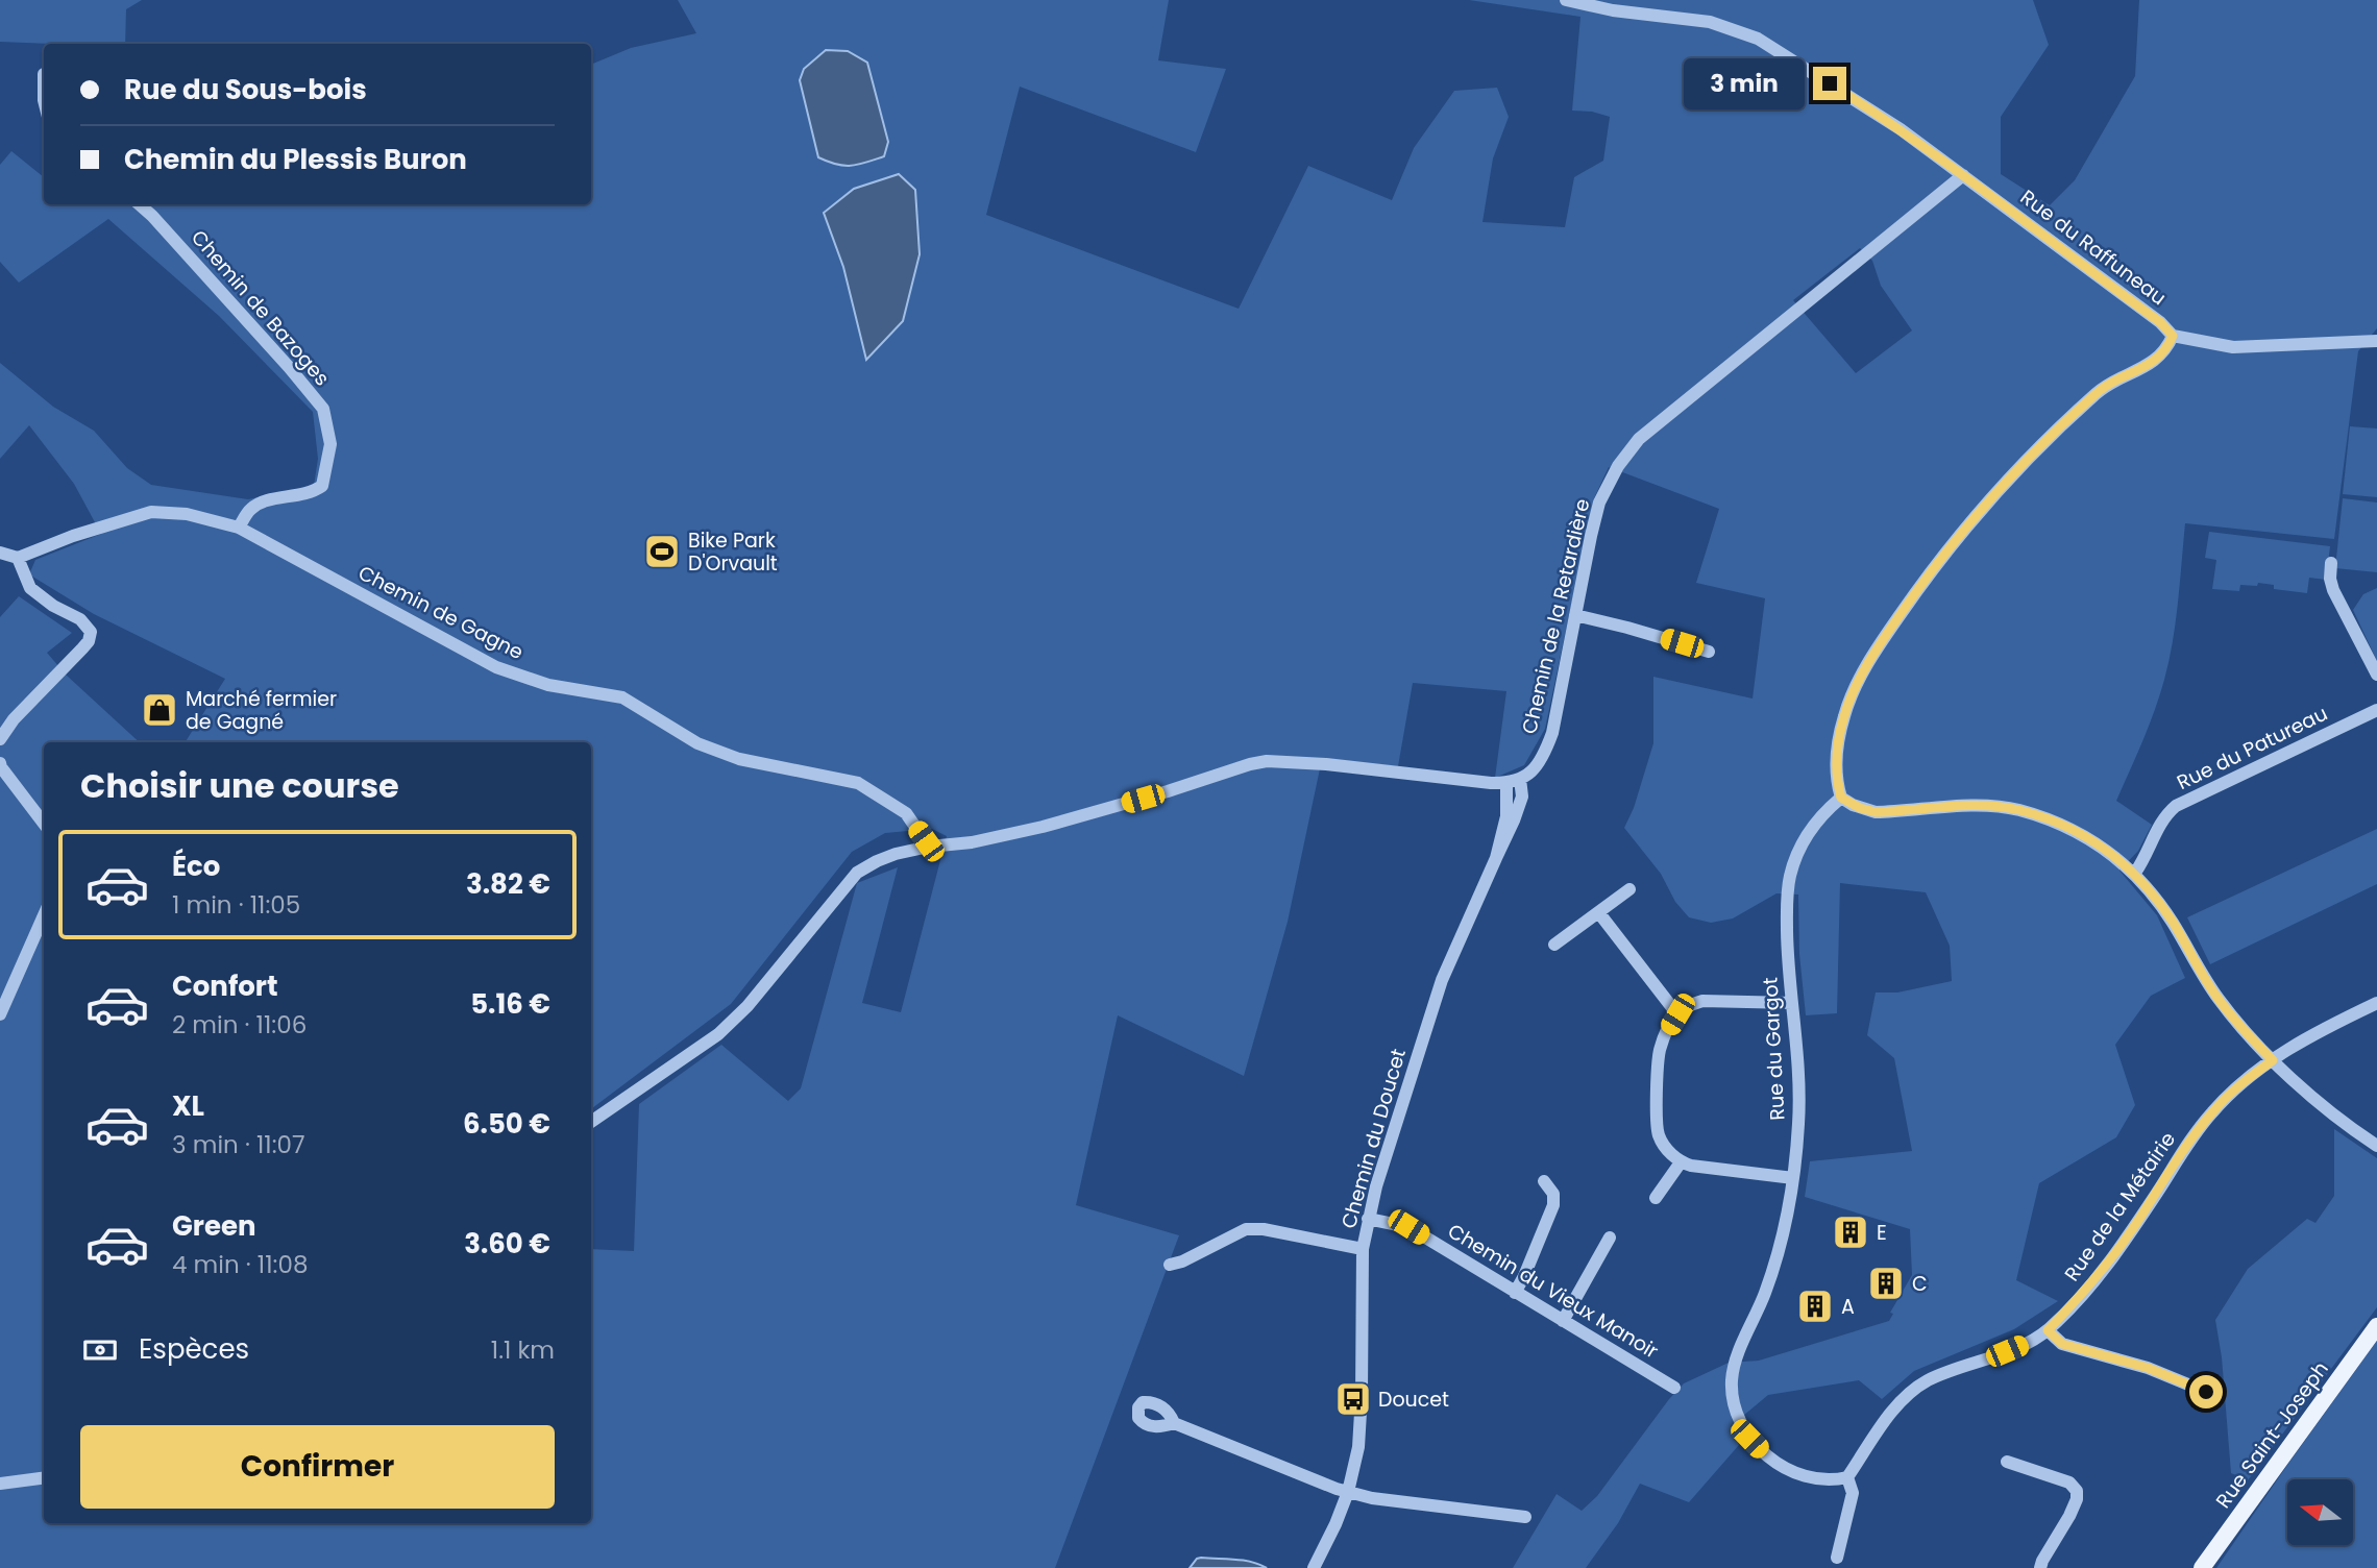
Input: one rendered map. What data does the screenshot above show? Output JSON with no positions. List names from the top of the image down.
{
  "streets": {
    "main road": ["Rue Saint-Joseph"],
    "street": [
      "Rue du Raffuneau",
      "Chemin de Bazoges",
      "Chemin de Gagne",
      "Chemin de la Retardière",
      "Rue du Patureau",
      "Rue du Gargot",
      "Chemin du Doucet",
      "Rue de la Métairie",
      "Chemin du Vieux Manoir"
    ]
  },
  "crossings": [
    ["Rue du Raffuneau", "Chemin de la Retardière"],
    ["Chemin de Bazoges", "Chemin de Gagne"],
    ["Chemin de Gagne", "Chemin de la Retardière"],
    ["Chemin de la Retardière", "Chemin du Doucet"],
    ["Rue du Gargot", "Rue de la Métairie"],
    ["Chemin du Doucet", "Chemin du Vieux Manoir"]
  ],
  "places": {
    "sports": ["Bike Park D'Orvault"],
    "shop": ["Marché fermier de Gagné"],
    "building": ["E", "C", "A"],
    "bus stop": ["Doucet"]
  },
  "north": "left",
  "page": {
    "banner": ["Rue du Sous-bois", "Chemin du Plessis Buron"],
    "bubble": "3 min",
    "heading": "Choisir une course",
    "list": [
      {
        "name": "Éco",
        "note": "1 min · 11:05",
        "value": "3.82 €"
      },
      {
        "name": "Confort",
        "note": "2 min · 11:06",
        "value": "5.16 €"
      },
      {
        "name": "XL",
        "note": "3 min · 11:07",
        "value": "6.50 €"
      },
      {
        "name": "Green",
        "note": "4 min · 11:08",
        "value": "3.60 €"
      }
    ],
    "pay": ["Espèces", "1.1 km"],
    "buttons": "Confirmer"
  }
}
